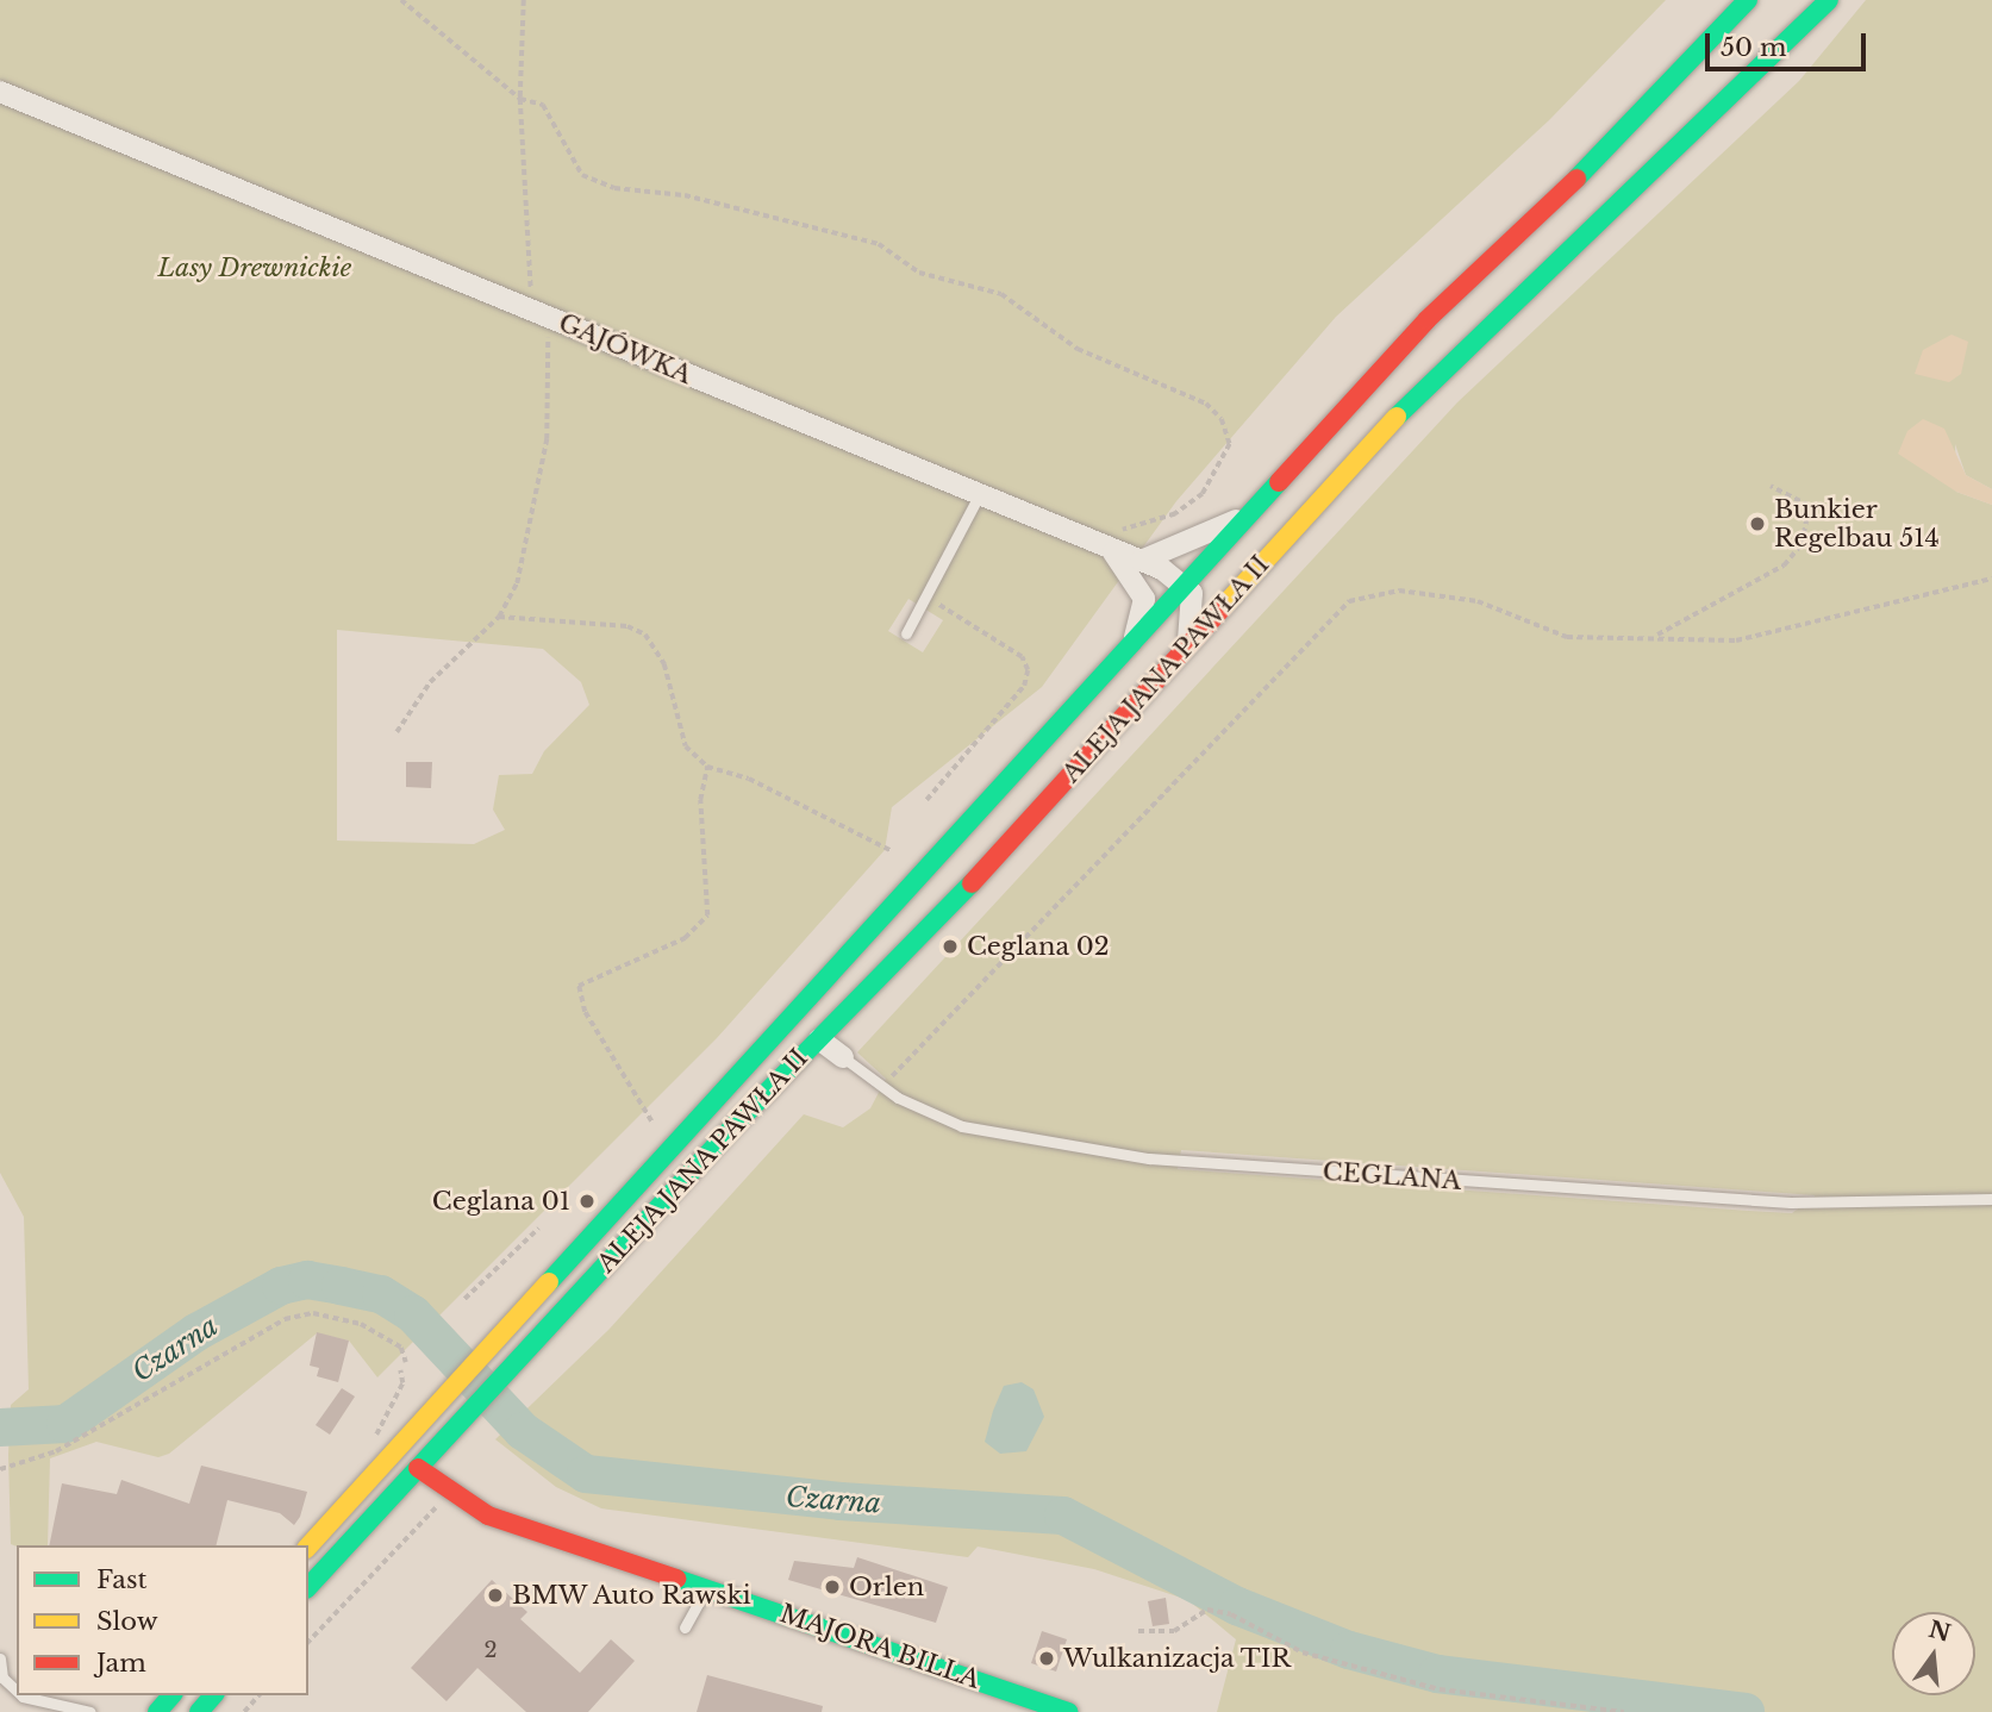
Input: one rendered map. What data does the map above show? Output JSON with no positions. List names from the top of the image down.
{
  "streets": {
    "main road": ["ALEJA JANA PAWŁA II", "MAJORA BILLA"],
    "street": ["GAJÓWKA", "CEGLANA"]
  },
  "crossings": [
    ["GAJÓWKA", "ALEJA JANA PAWŁA II"],
    ["ALEJA JANA PAWŁA II", "CEGLANA"],
    ["ALEJA JANA PAWŁA II", "MAJORA BILLA"]
  ],
  "water": ["Czarna"],
  "parks": ["Lasy Drewnickie"],
  "places": [
    "Bunkier Regelbau 514",
    "Ceglana 02",
    "Ceglana 01",
    "Orlen",
    "BMW Auto Rawski",
    "Wulkanizacja TIR"
  ],
  "house_numbers": ["2"],
  "legend": ["Fast", "Slow", "Jam"],
  "scale_bar": "50 m",
  "north": "top"
}
